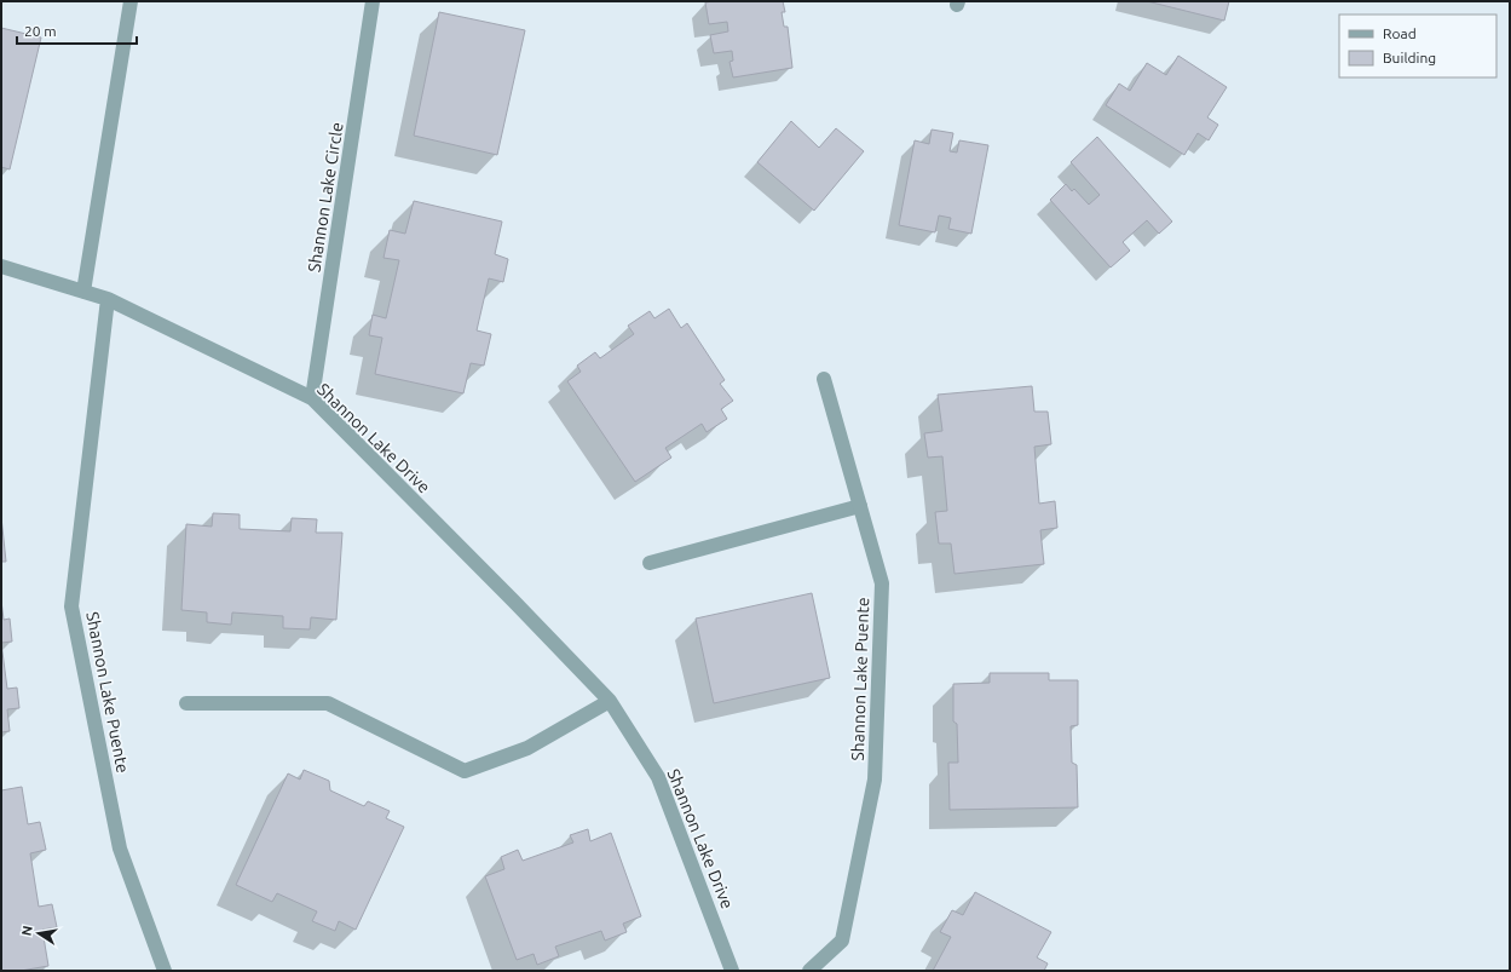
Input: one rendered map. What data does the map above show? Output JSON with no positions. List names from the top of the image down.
{
  "streets": {
    "street": ["Shannon Lake Circle", "Shannon Lake Drive", "Shannon Lake Puente"]
  },
  "crossings": [
    ["Shannon Lake Circle", "Shannon Lake Drive"],
    ["Shannon Lake Drive", "Shannon Lake Puente"]
  ],
  "legend": ["Road", "Building"],
  "scale_bar": "20 m",
  "north": "left"
}
